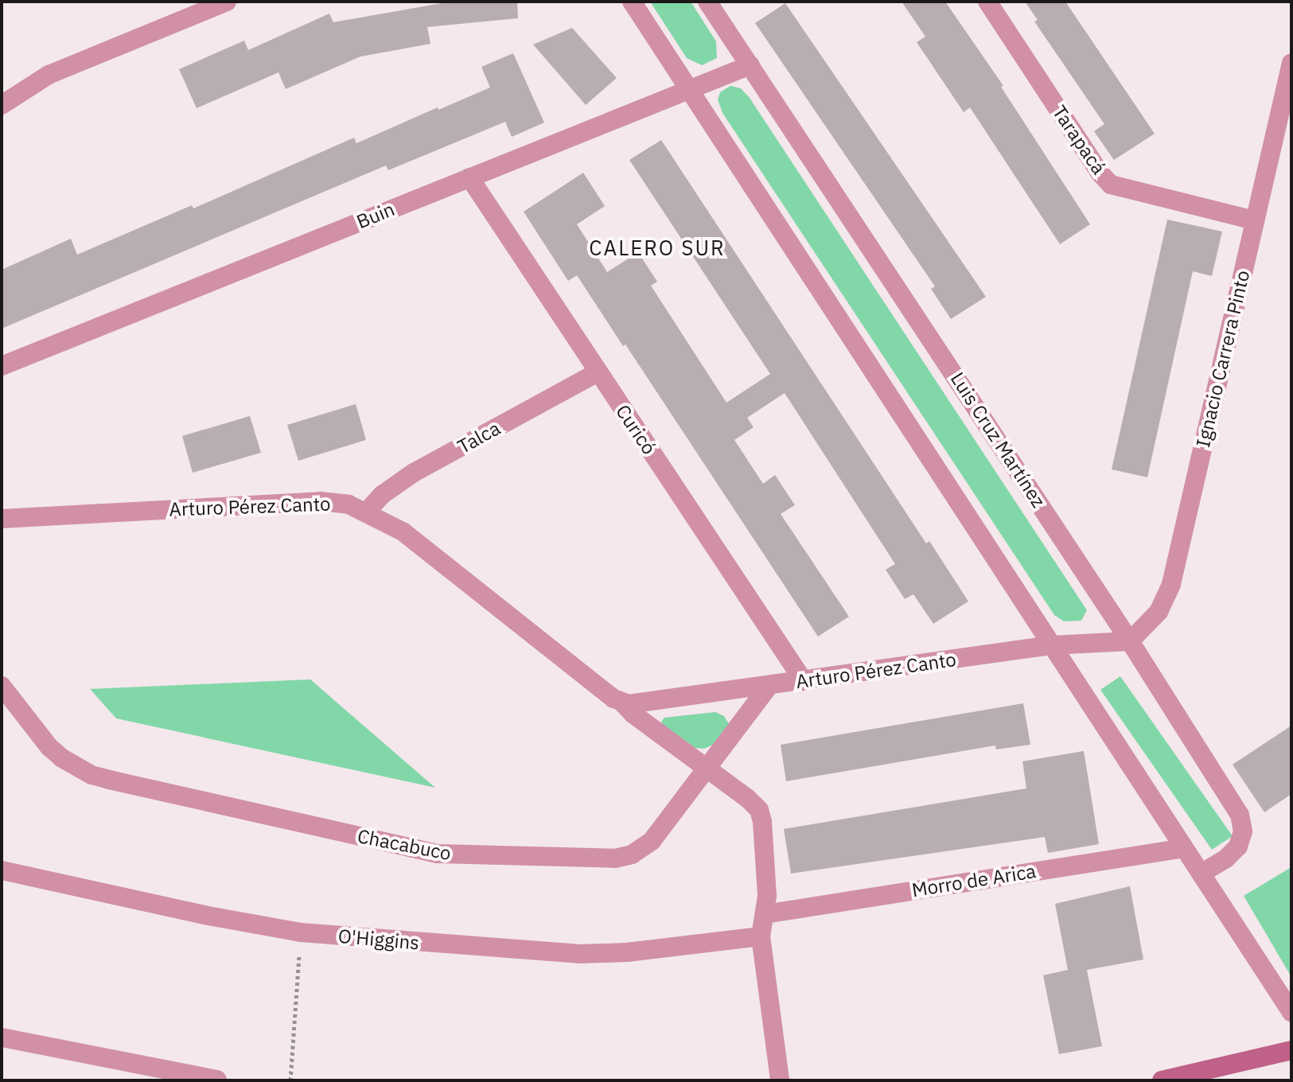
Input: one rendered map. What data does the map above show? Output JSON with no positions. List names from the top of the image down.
{
  "streets": {
    "street": [
      "Tarapacá",
      "Buin",
      "Ignacio Carrera Pinto",
      "Curicó",
      "Talca",
      "Luis Cruz Martínez",
      "Arturo Pérez Canto",
      "Chacabuco",
      "Morro de Arica",
      "O'Higgins"
    ]
  },
  "crossings": [
    ["Tarapacá", "Ignacio Carrera Pinto"],
    ["Buin", "Curicó"],
    ["Buin", "Luis Cruz Martínez"],
    ["Ignacio Carrera Pinto", "Luis Cruz Martínez"],
    ["Ignacio Carrera Pinto", "Arturo Pérez Canto"],
    ["Curicó", "Talca"],
    ["Curicó", "Arturo Pérez Canto"],
    ["Talca", "Arturo Pérez Canto"],
    ["Luis Cruz Martínez", "Arturo Pérez Canto"],
    ["Arturo Pérez Canto", "Chacabuco"],
    ["Arturo Pérez Canto", "Morro de Arica"],
    ["Arturo Pérez Canto", "O'Higgins"]
  ],
  "districts": ["CALERO SUR"]
}
